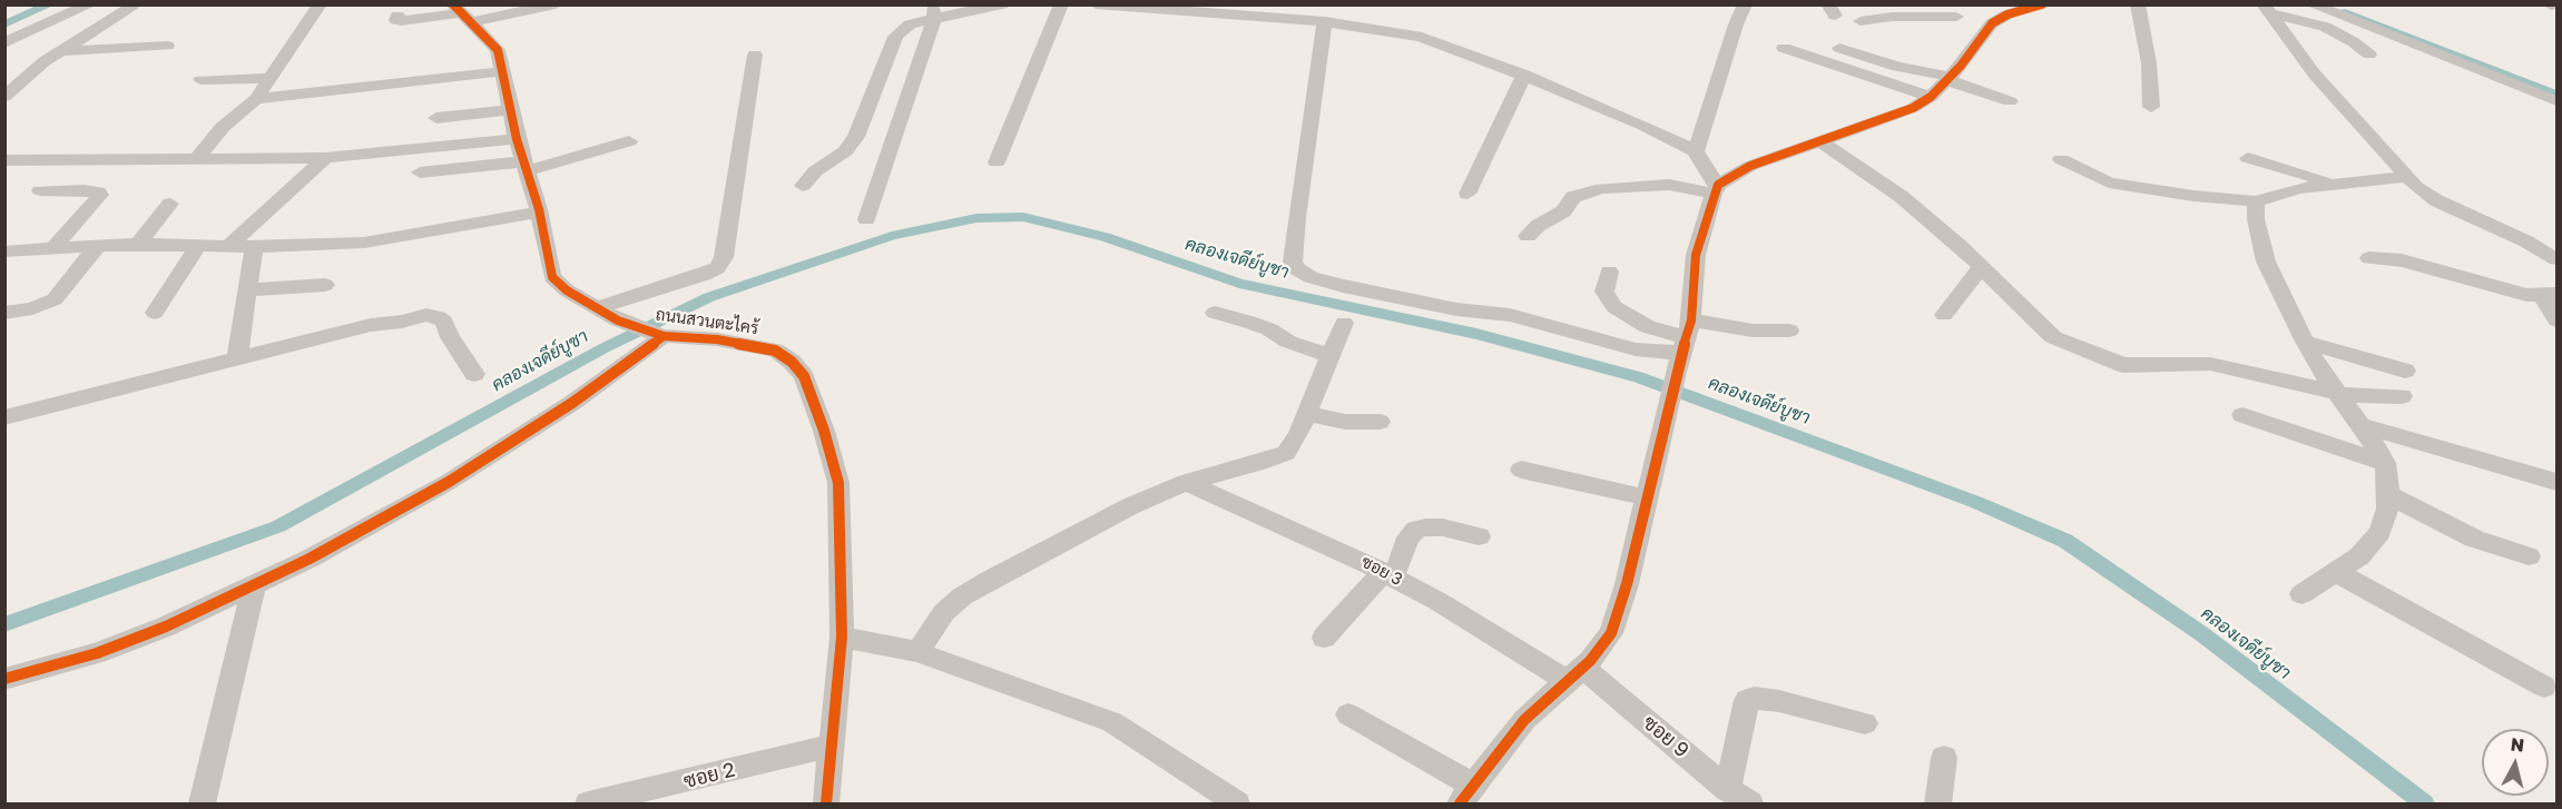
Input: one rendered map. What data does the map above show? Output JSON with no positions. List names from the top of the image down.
{
  "streets": {
    "street": [
      "ถนนสวนตะไคร้",
      "ซอย 3",
      "ซอย 9",
      "ซอย 2"
    ]
  },
  "crossings": [
    ["ถนนสวนตะไคร้", "ซอย 2"],
    ["ซอย 3", "ซอย 9"]
  ],
  "water": ["คลองเจดีย์บูชา"],
  "north": "top"
}
